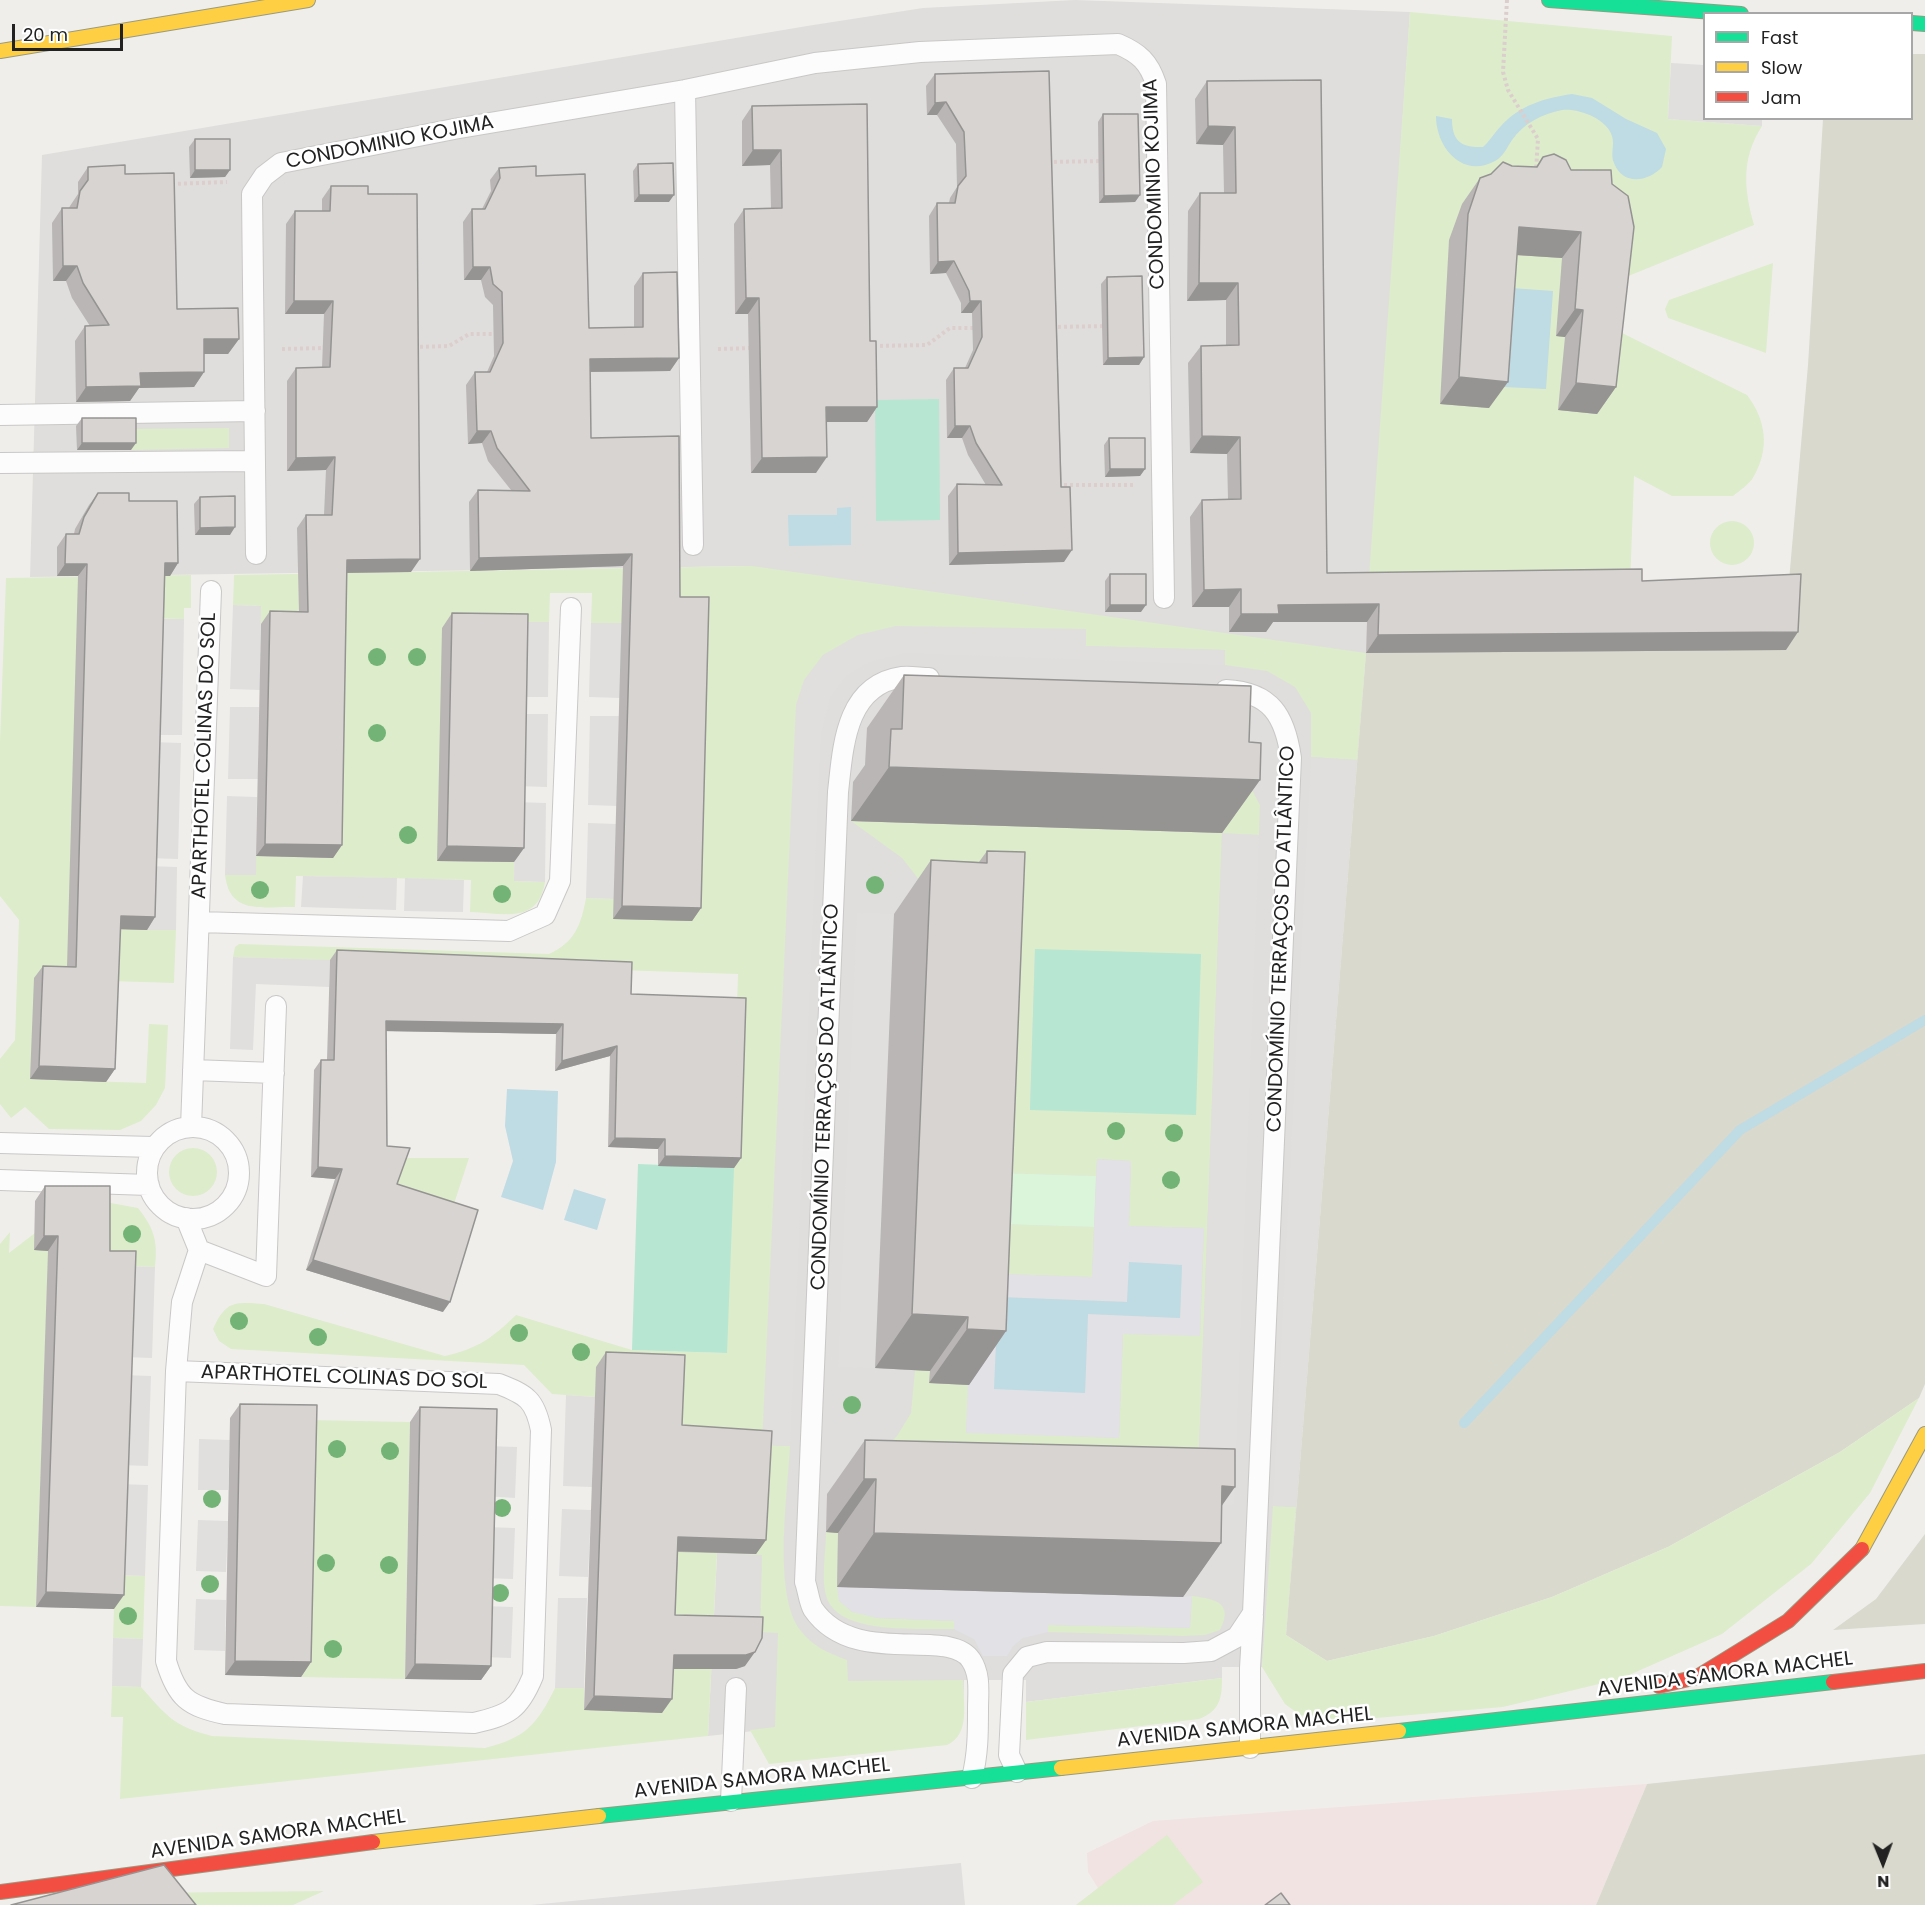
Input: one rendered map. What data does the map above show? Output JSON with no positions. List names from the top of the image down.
{
  "streets": {
    "main road": ["AVENIDA SAMORA MACHEL"],
    "lane": ["CONDOMINIO KOJIMA", "APARTHOTEL COLINAS DO SOL", "CONDOMÍNIO TERRAÇOS DO ATLÂNTICO"]
  },
  "crossings": [
    ["CONDOMÍNIO TERRAÇOS DO ATLÂNTICO", "AVENIDA SAMORA MACHEL"]
  ],
  "legend": ["Fast", "Slow", "Jam"],
  "scale_bar": "20 m",
  "north": "bottom"
}
